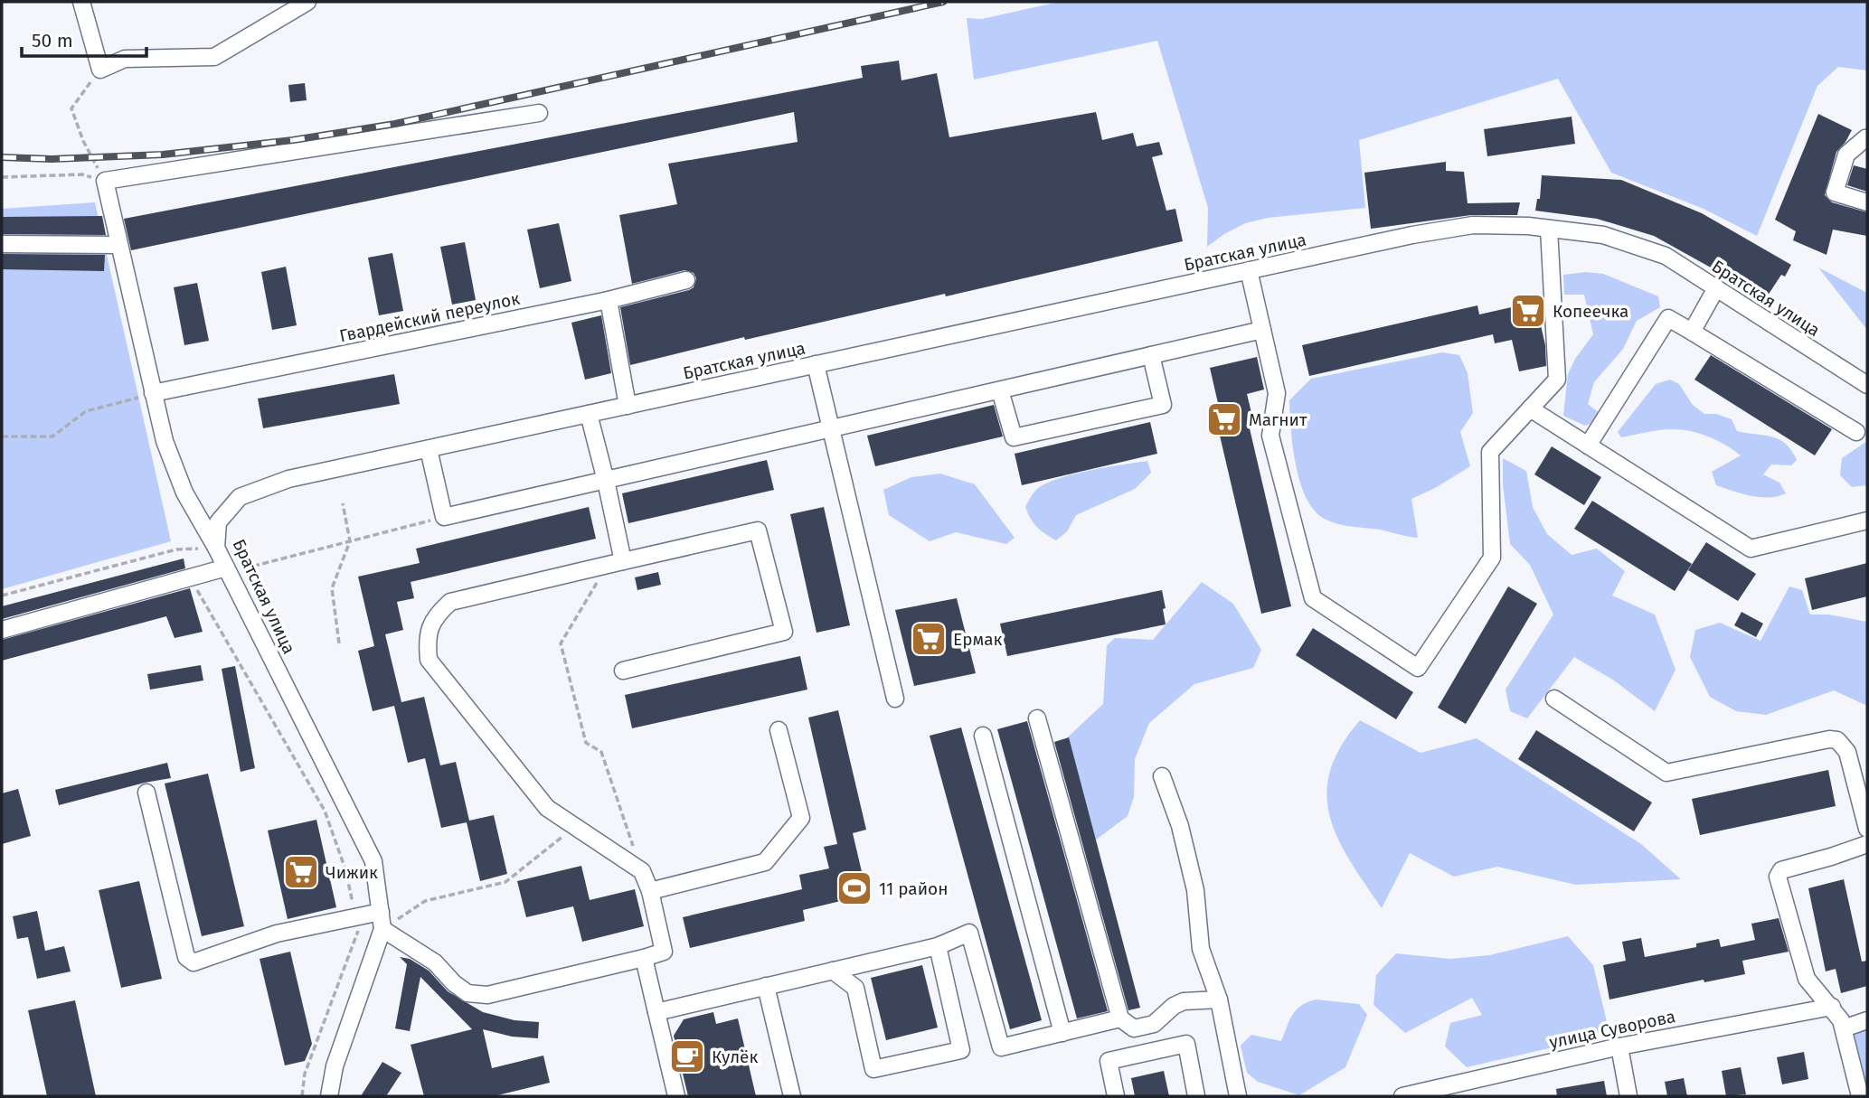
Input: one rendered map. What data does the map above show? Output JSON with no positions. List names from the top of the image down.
{
  "streets": {
    "street": ["Братская улица", "Гвардейский переулок", "улица Суворова"]
  },
  "places": {
    "supermarket": [
      "Копеечка",
      "Магнит",
      "Ермак",
      "Чижик"
    ],
    "sports": ["11 район"],
    "cafe": ["Кулёк"]
  },
  "scale_bar": "50 m"
}
